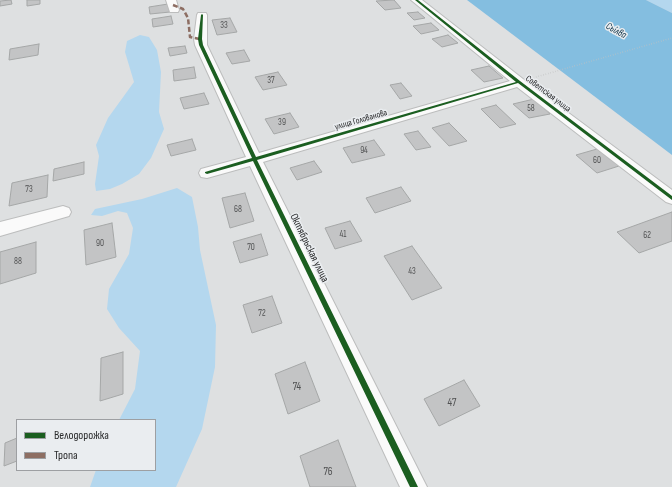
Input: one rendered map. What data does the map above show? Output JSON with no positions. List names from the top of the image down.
{
  "streets": {
    "street": ["Советская улица", "улица Голованова", "Октябрьская улица"]
  },
  "crossings": [
    ["Советская улица", "улица Голованова"],
    ["улица Голованова", "Октябрьская улица"]
  ],
  "water": ["Сы́лва"],
  "house_numbers": [
    "33",
    "37",
    "58",
    "39",
    "94",
    "60",
    "73",
    "68",
    "41",
    "62",
    "90",
    "70",
    "88",
    "43",
    "72",
    "74",
    "47",
    "76"
  ],
  "legend": ["Велодорожка", "Тропа"]
}
